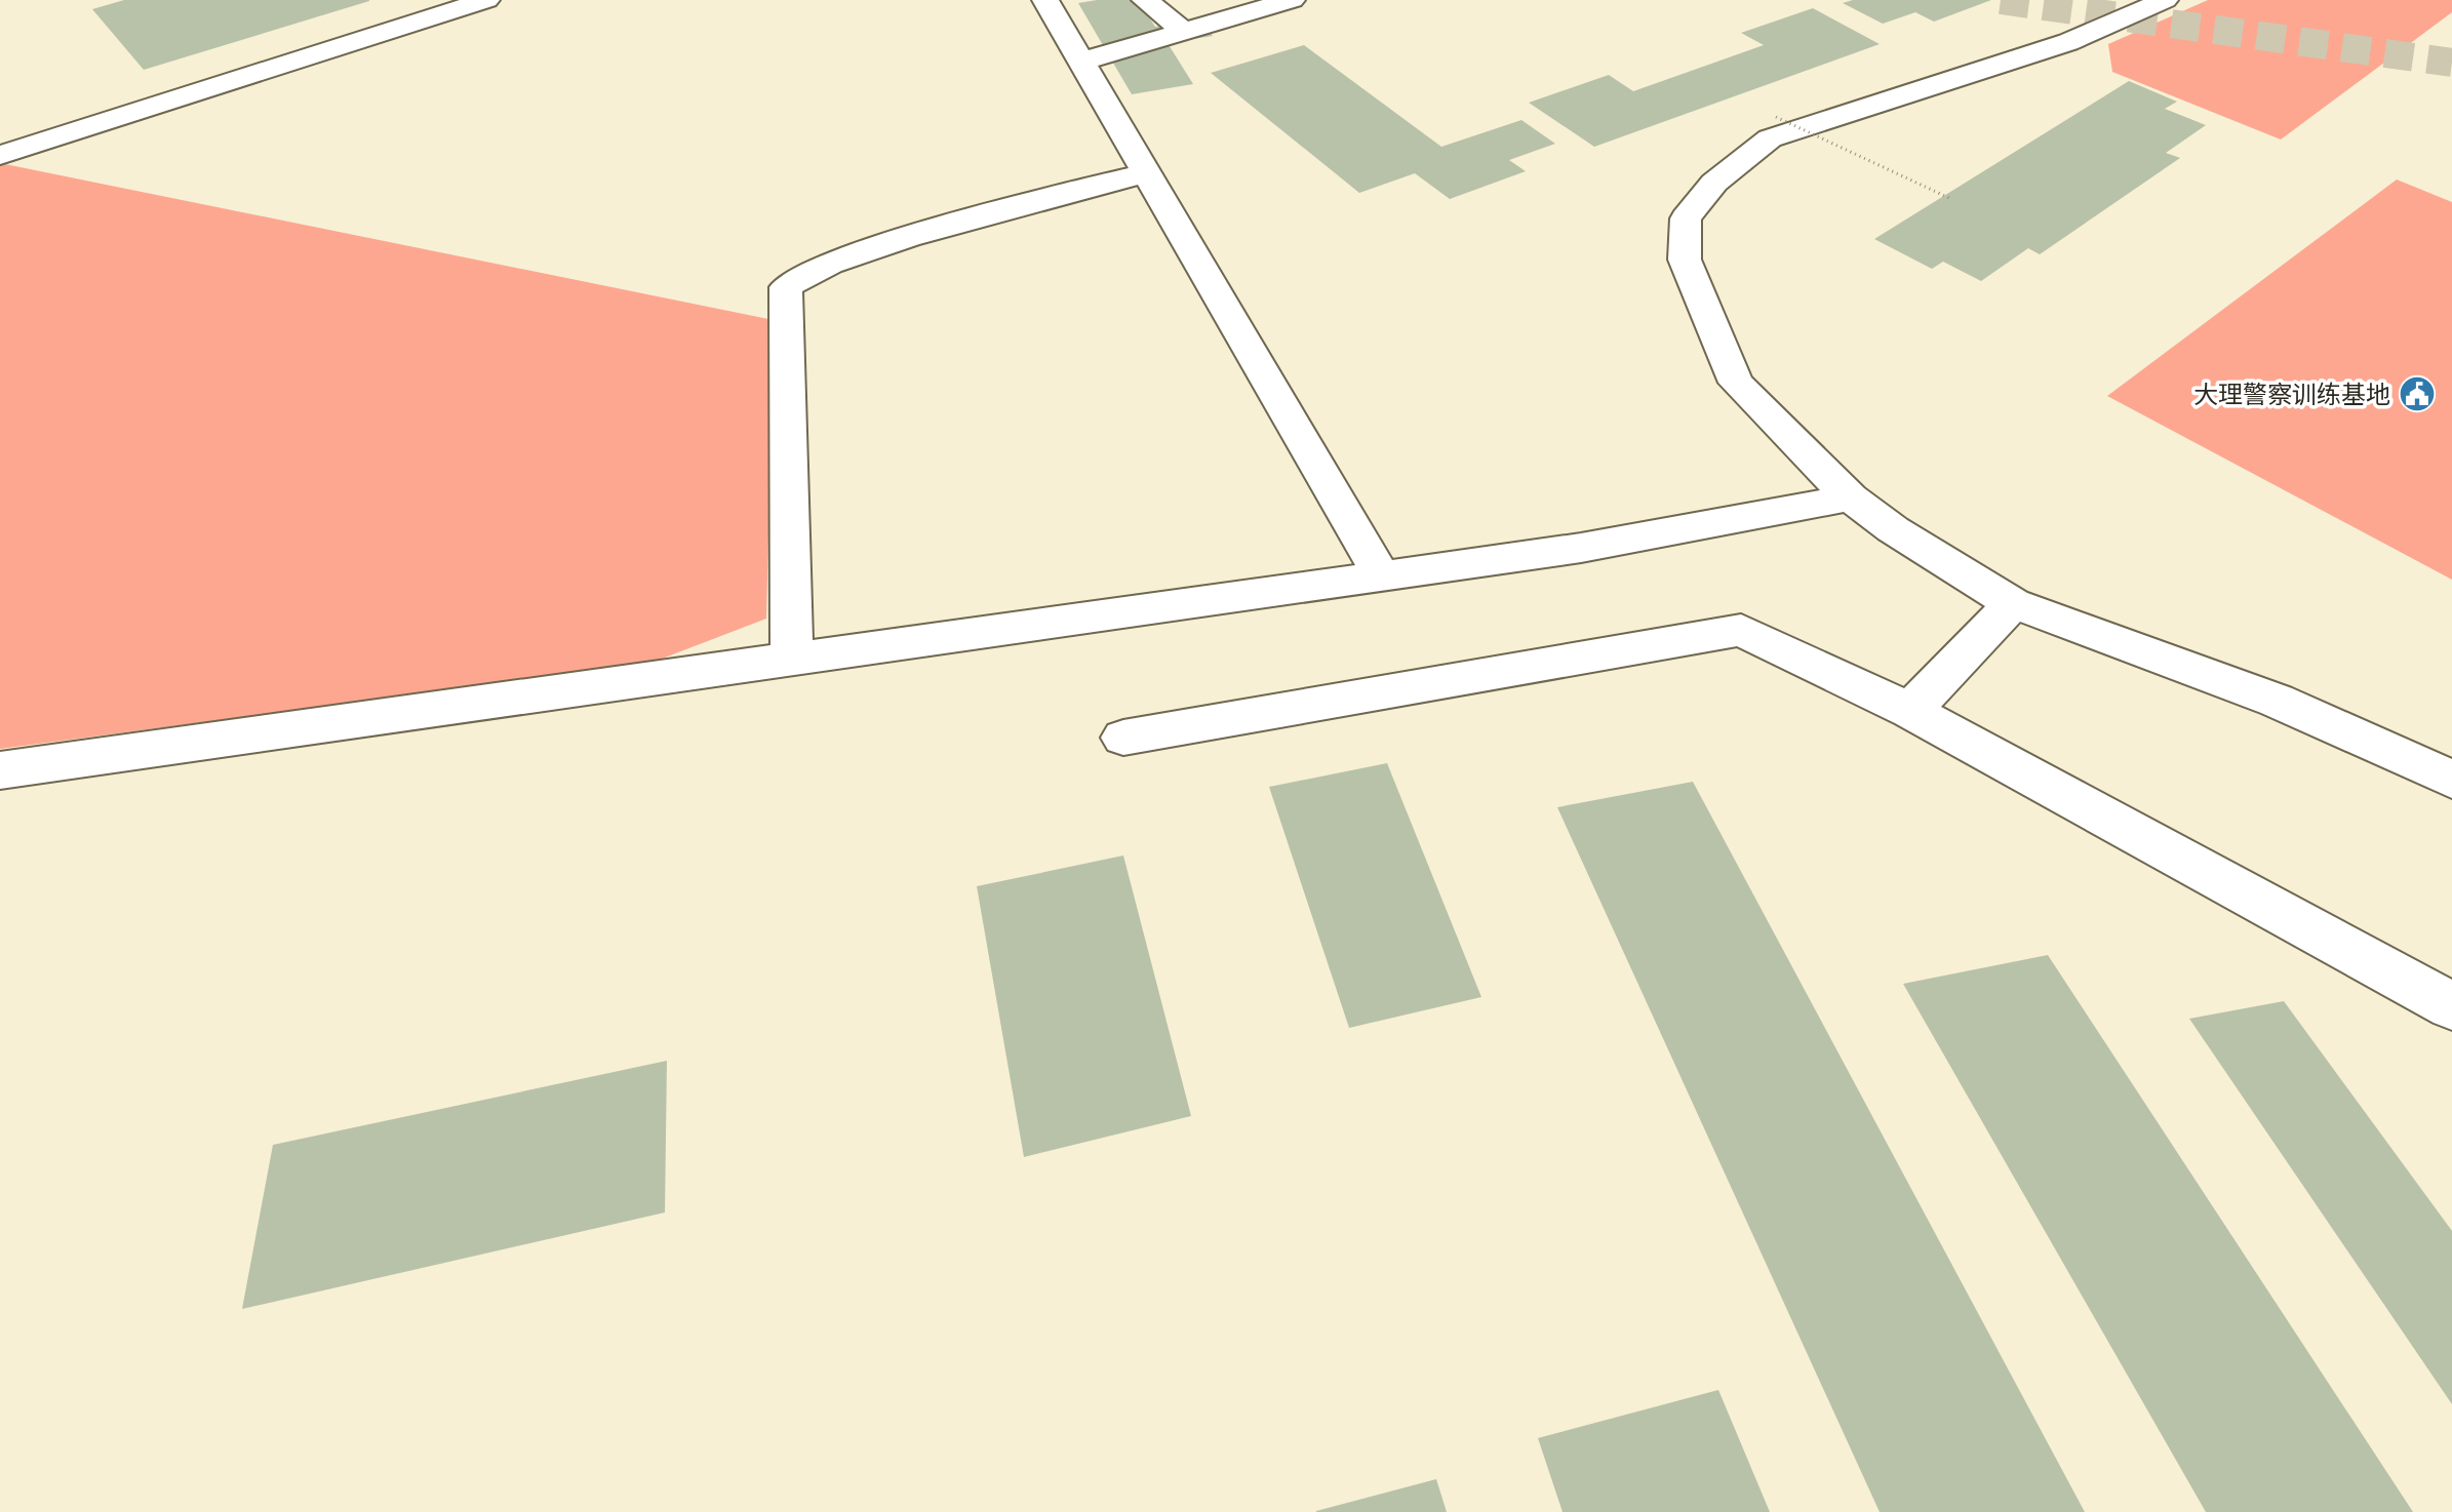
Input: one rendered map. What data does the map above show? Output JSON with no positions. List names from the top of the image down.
{
  "places": {
    "public building": ["大理警察训练基地"]
  }
}
